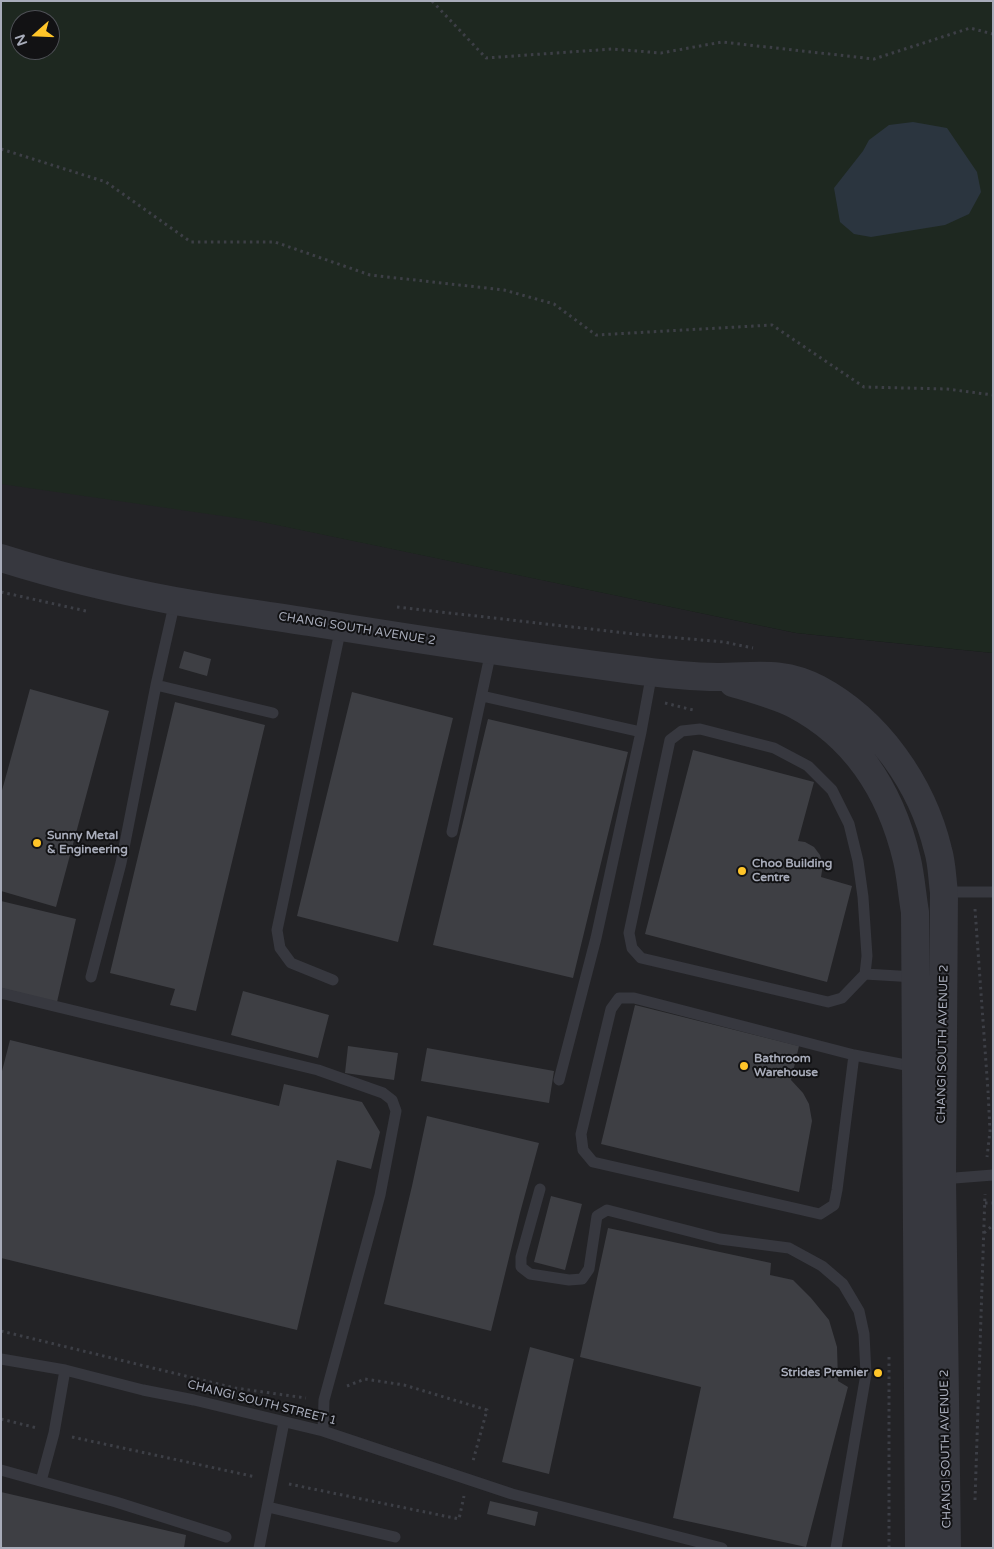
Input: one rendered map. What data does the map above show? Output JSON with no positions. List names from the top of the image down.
{
  "streets": {
    "street": ["CHANGI SOUTH AVENUE 2"],
    "lane": ["CHANGI SOUTH STREET 1"]
  },
  "places": [
    "Sunny Metal & Engineering",
    "Choo Building Centre",
    "Bathroom Warehouse",
    "Strides Premier"
  ],
  "north": "left"
}
